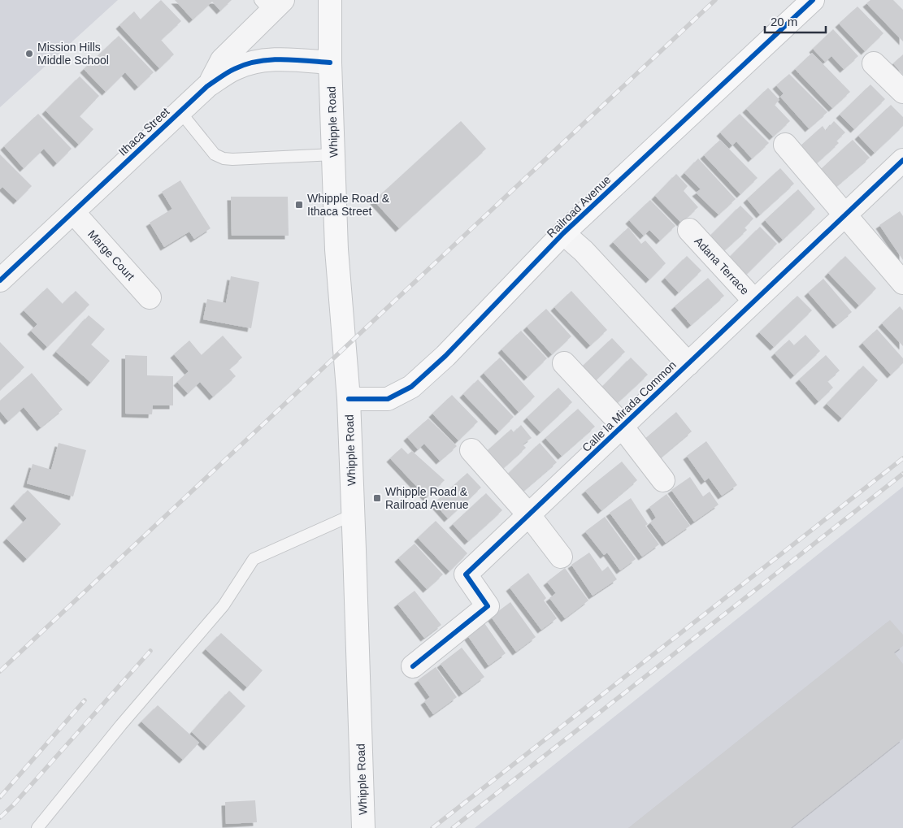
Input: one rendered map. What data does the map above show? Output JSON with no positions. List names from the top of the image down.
{
  "streets": {
    "main road": ["Whipple Road", "Railroad Avenue"],
    "street": [
      "Ithaca Street",
      "Marge Court",
      "Adana Terrace",
      "Calle la Mirada Common"
    ]
  },
  "crossings": [
    ["Whipple Road", "Ithaca Street"],
    ["Whipple Road", "Railroad Avenue"],
    ["Ithaca Street", "Marge Court"],
    ["Railroad Avenue", "Calle la Mirada Common"],
    ["Adana Terrace", "Calle la Mirada Common"]
  ],
  "places": {
    "other": ["Mission Hills Middle School"],
    "transit": ["Whipple Road & Ithaca Street", "Whipple Road & Railroad Avenue"]
  },
  "scale_bar": "20 m"
}
